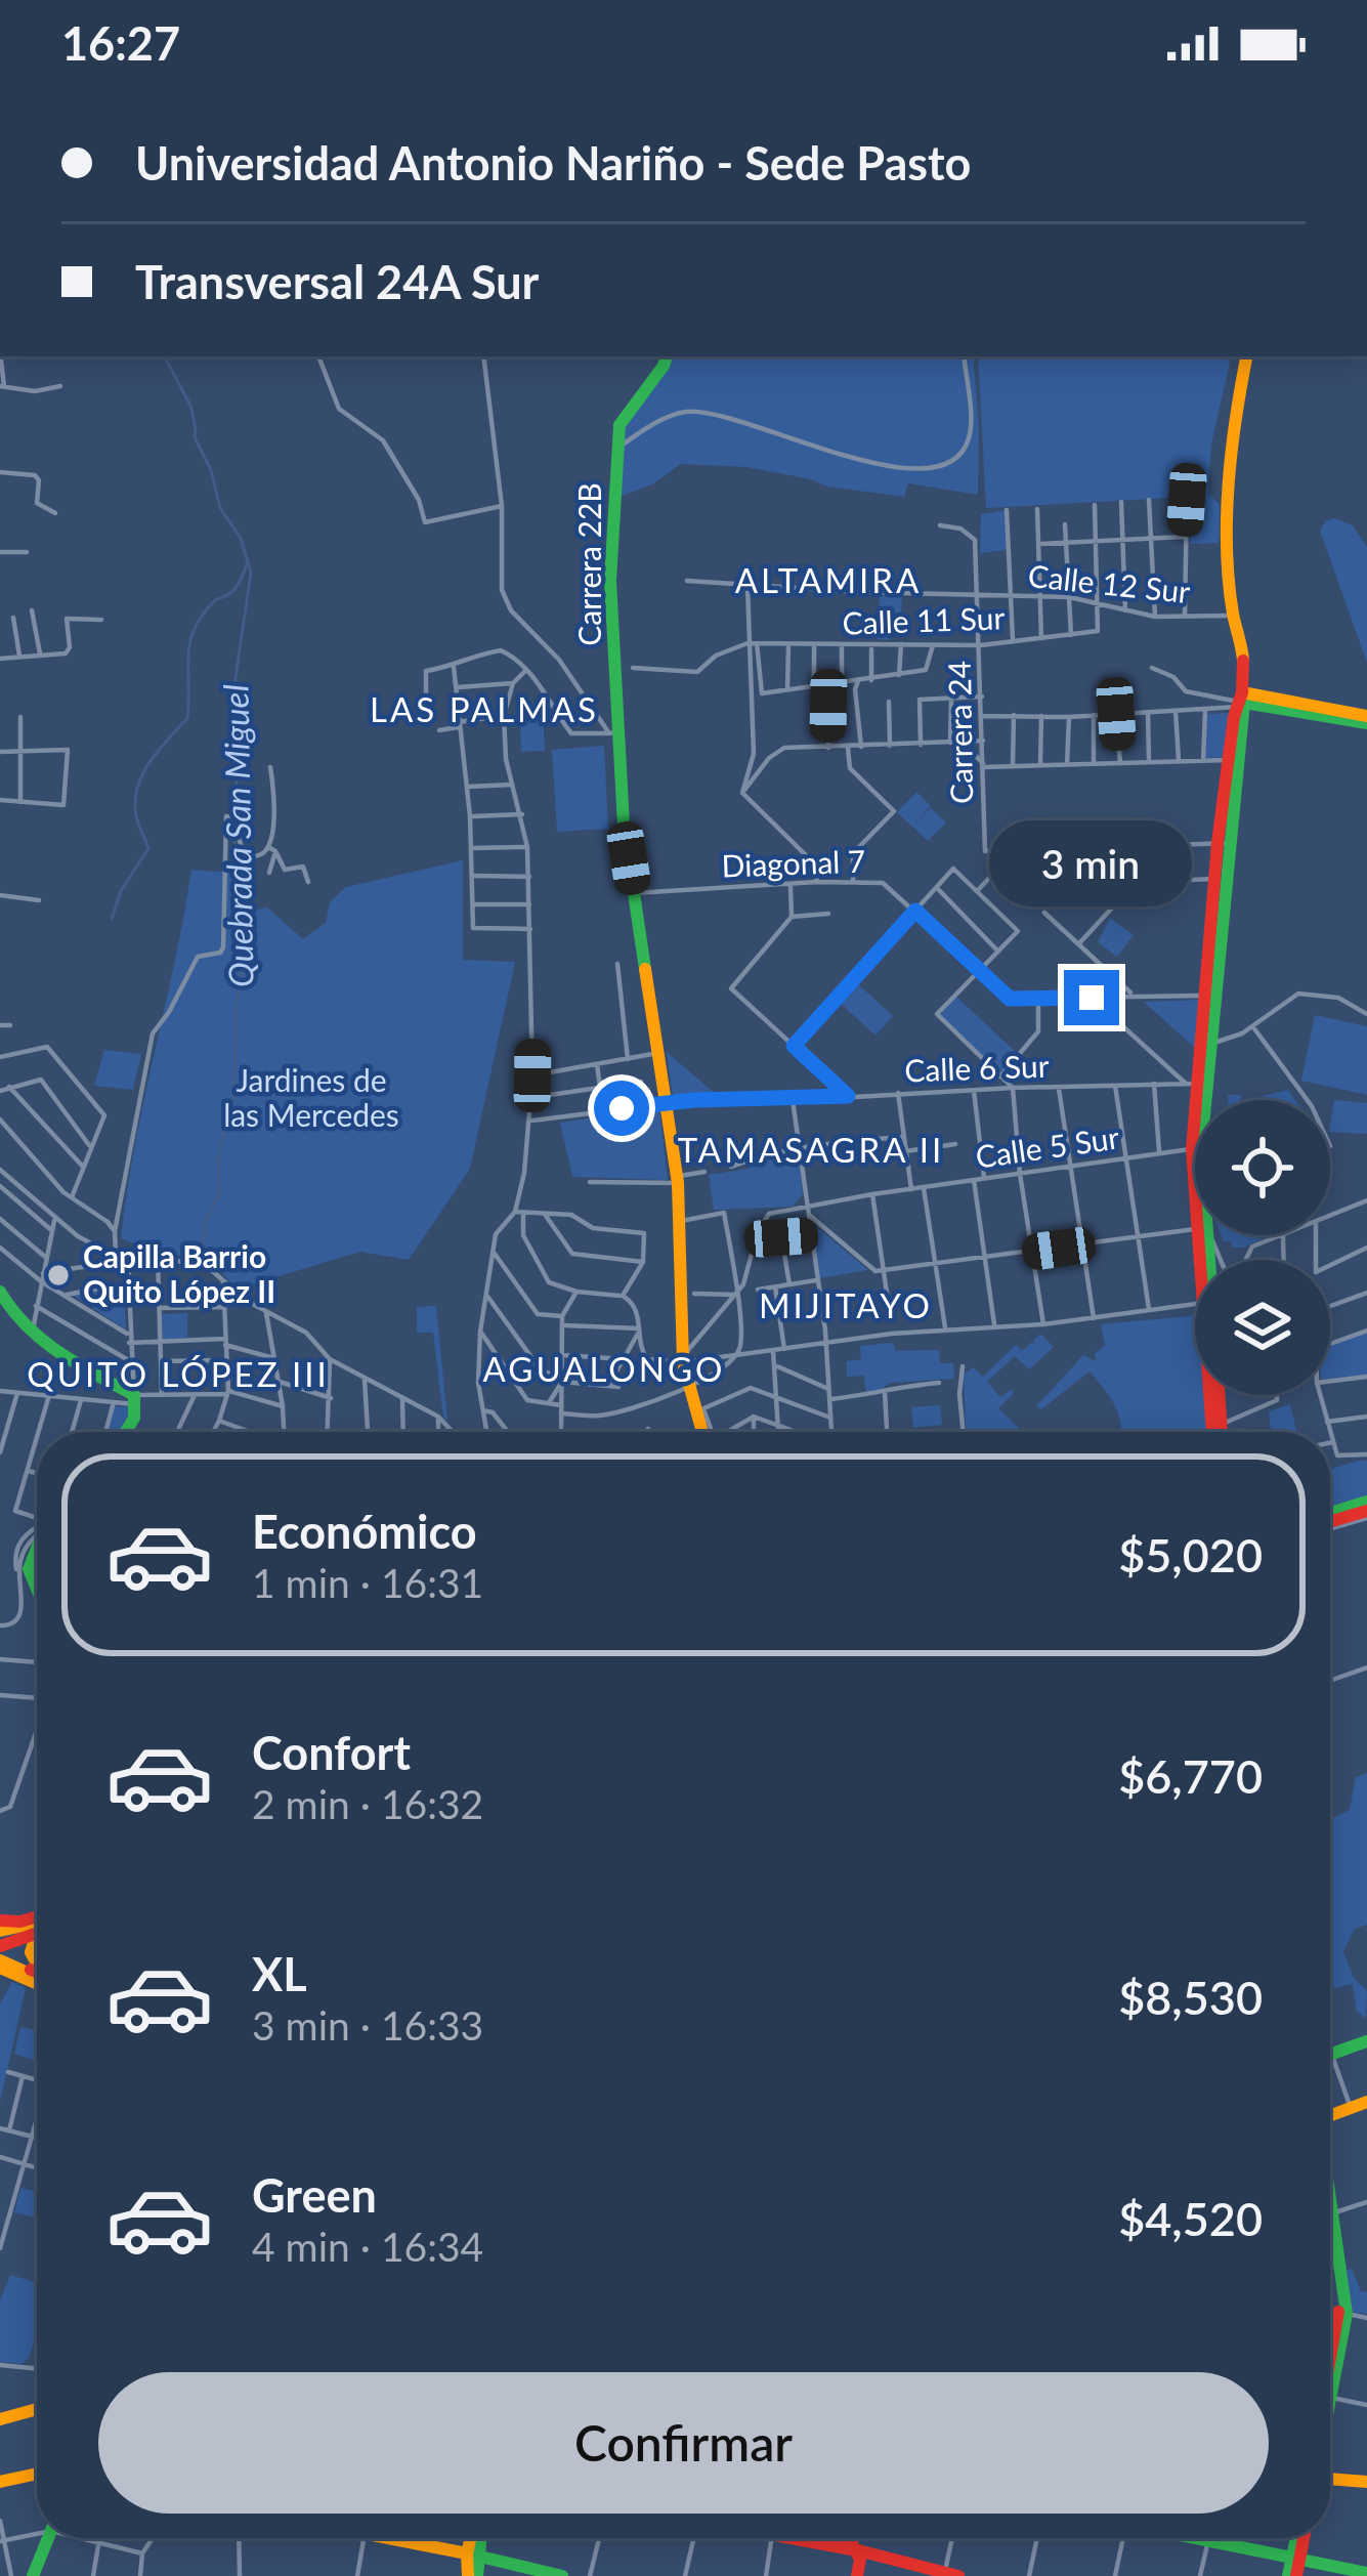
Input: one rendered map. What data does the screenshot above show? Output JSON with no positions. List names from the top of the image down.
{
  "streets": {
    "street": [
      "Carrera 22B",
      "Calle 12 Sur",
      "Calle 11 Sur",
      "Carrera 24",
      "Diagonal 7",
      "Calle 6 Sur",
      "Calle 5 Sur"
    ]
  },
  "crossings": [
    ["Carrera 22B", "Diagonal 7"],
    ["Carrera 22B", "Calle 6 Sur"],
    ["Calle 12 Sur", "Calle 11 Sur"],
    ["Calle 12 Sur", "Carrera 24"],
    ["Calle 11 Sur", "Carrera 24"]
  ],
  "districts": [
    "ALTAMIRA",
    "LAS PALMAS",
    "TAMASAGRA II",
    "MIJITAYO",
    "AGUALONGO",
    "QUITO LÓPEZ III"
  ],
  "water": ["Quebrada San Miguel"],
  "parks": ["Jardines de las Mercedes"],
  "places": ["Capilla Barrio Quito López II"],
  "page": {
    "status": "16:27",
    "banner": ["Universidad Antonio Nariño - Sede Pasto", "Transversal 24A Sur"],
    "bubble": "3 min",
    "list": [
      {
        "name": "Económico",
        "note": "1 min · 16:31",
        "value": "$5,020"
      },
      {
        "name": "Confort",
        "note": "2 min · 16:32",
        "value": "$6,770"
      },
      {
        "name": "XL",
        "note": "3 min · 16:33",
        "value": "$8,530"
      },
      {
        "name": "Green",
        "note": "4 min · 16:34",
        "value": "$4,520"
      }
    ],
    "buttons": "Confirmar"
  }
}
